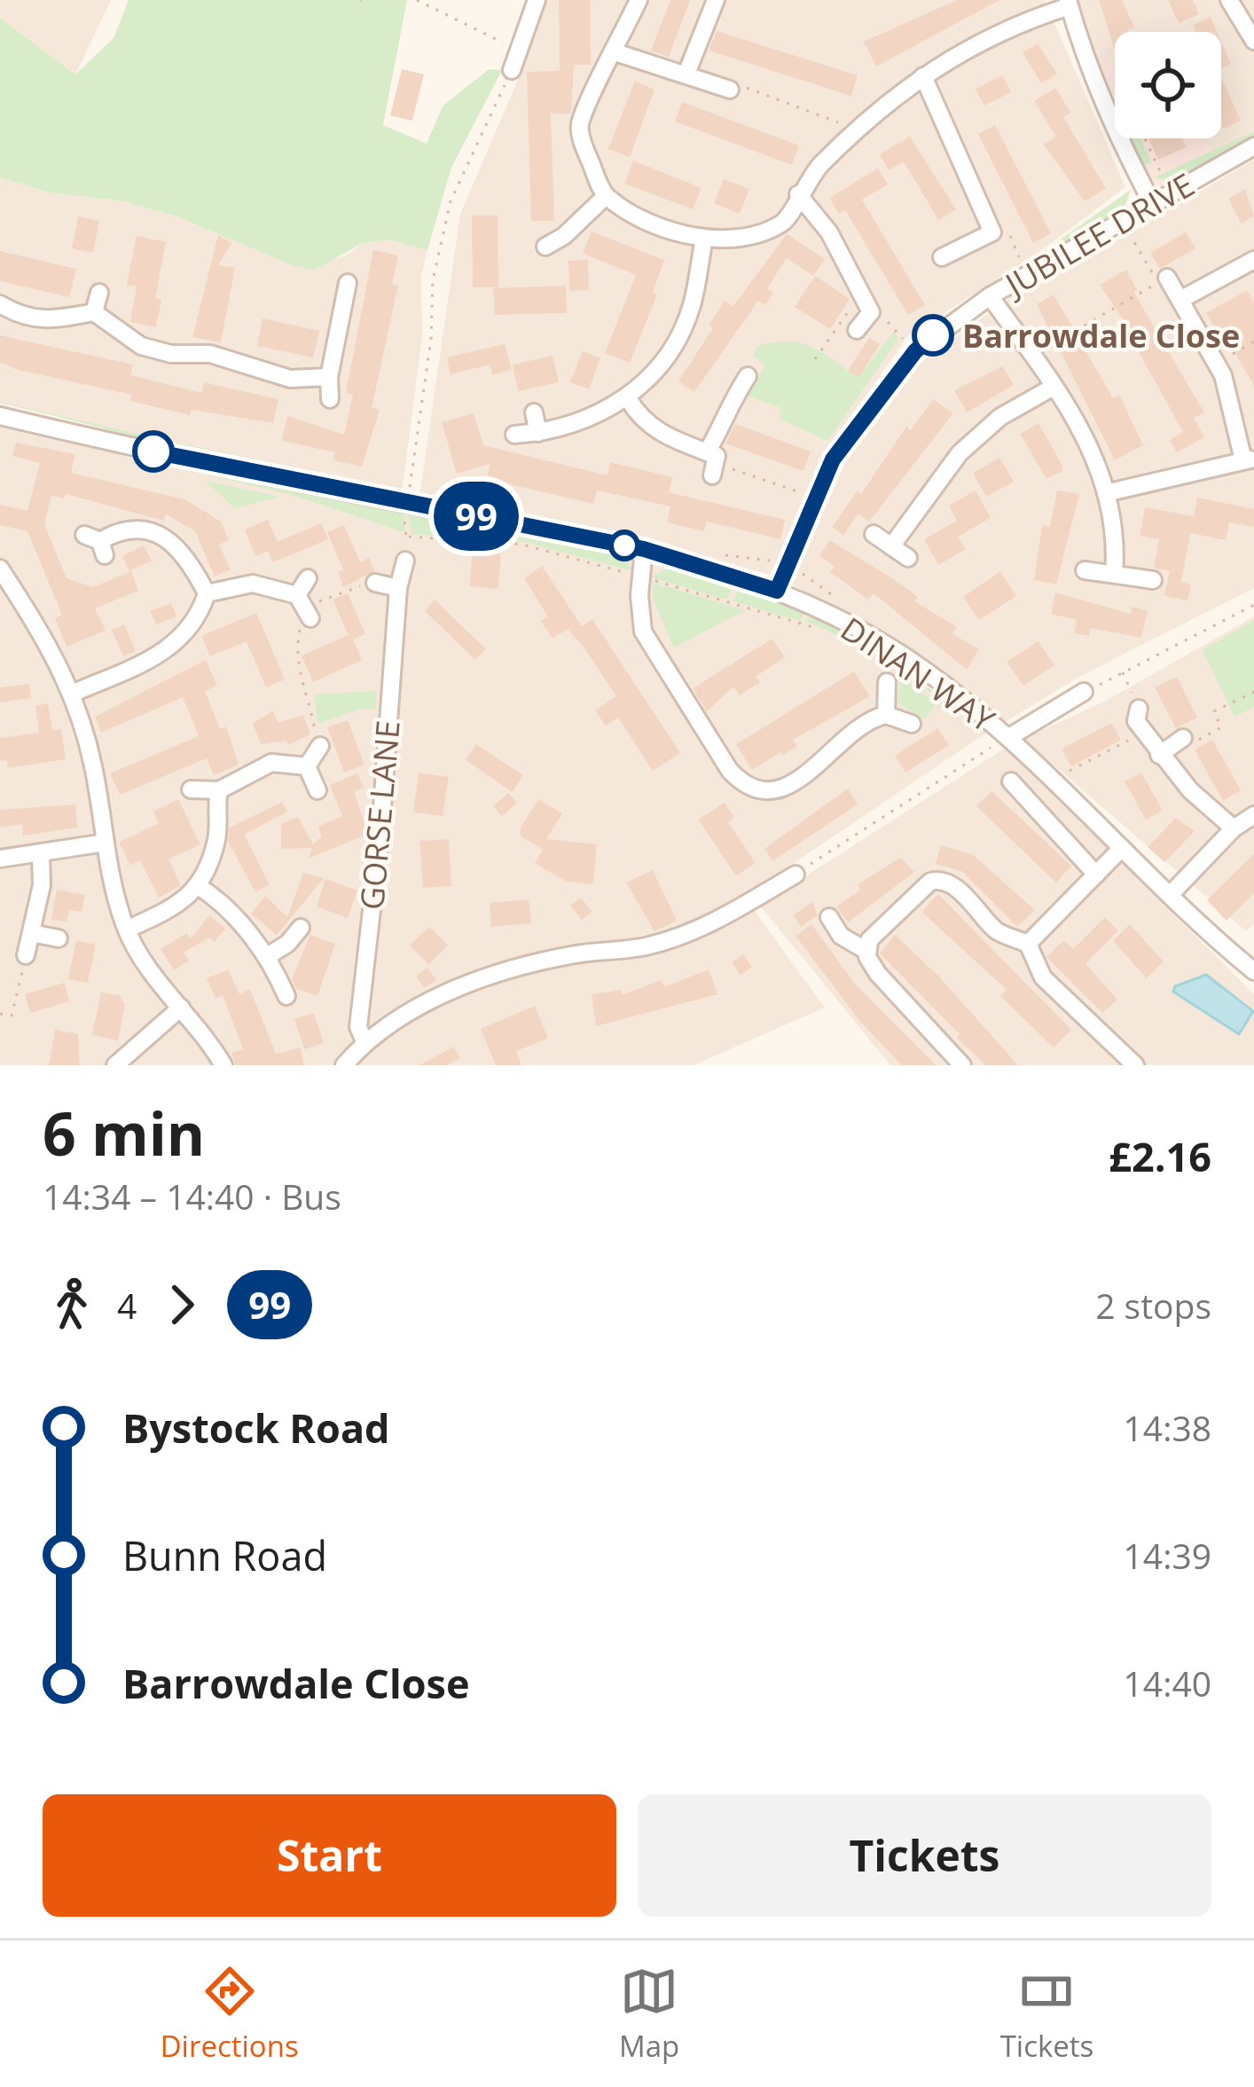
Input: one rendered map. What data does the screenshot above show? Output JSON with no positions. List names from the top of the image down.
{
  "streets": {
    "street": ["JUBILEE DRIVE", "DINAN WAY", "GORSE LANE"]
  },
  "crossings": [
    ["JUBILEE DRIVE", "DINAN WAY"]
  ],
  "places": ["Barrowdale Close"],
  "lines": ["bus line 99"],
  "page": {
    "on_map": "99",
    "heading": ["6 min", "14:34 – 14:40 · Bus", "£2.16"],
    "legs": ["4", "99", "2 stops"],
    "list": [
      {
        "name": "Bystock Road",
        "value": "14:38"
      },
      {
        "name": "Bunn Road",
        "value": "14:39"
      },
      {
        "name": "Barrowdale Close",
        "value": "14:40"
      }
    ],
    "buttons": ["Start", "Tickets"],
    "tabs": ["Directions", "Map", "Tickets"]
  }
}
